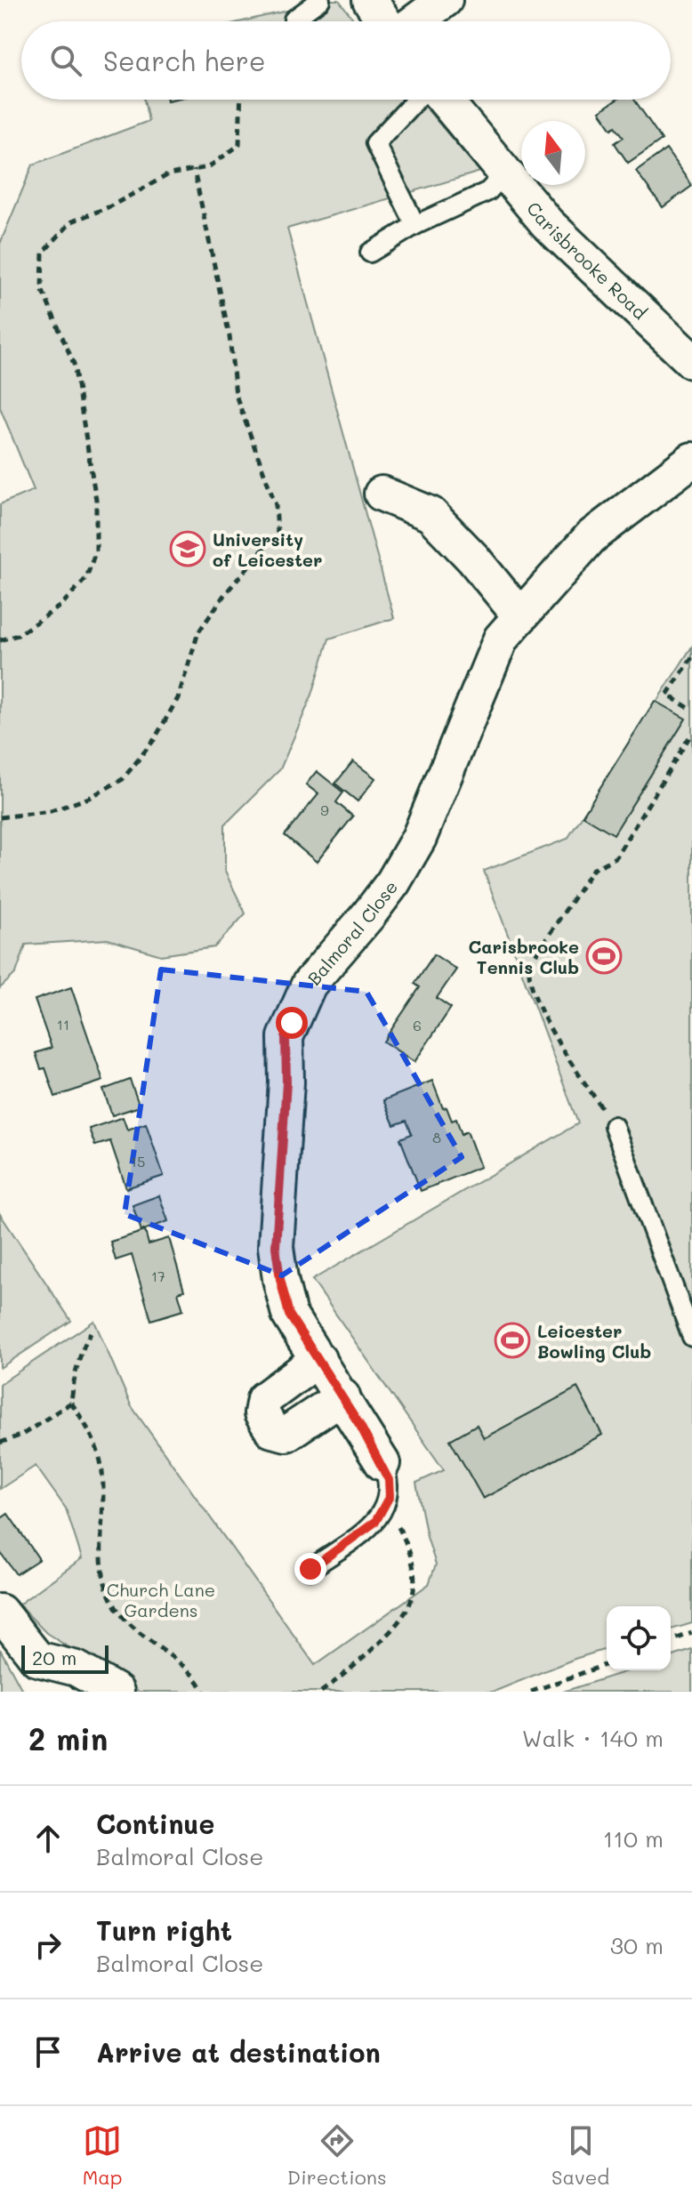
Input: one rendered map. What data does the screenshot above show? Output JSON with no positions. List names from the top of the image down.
{
  "streets": {
    "street": ["Carisbrooke Road", "Balmoral Close"]
  },
  "parks": ["Church Lane Gardens"],
  "places": {
    "school or university": ["University of Leicester"],
    "sports": ["Carisbrooke Tennis Club", "Leicester Bowling Club"]
  },
  "house_numbers": [
    "9",
    "11",
    "6",
    "8",
    "15",
    "17"
  ],
  "scale_bar": "20 m",
  "north": "top",
  "page": {
    "search": "Search here",
    "scale": "20 m",
    "heading": ["2 min", "Walk · 140 m"],
    "list": [
      ["Continue", "Balmoral Close", "110 m"],
      ["Turn right", "Balmoral Close", "30 m"],
      "Arrive at destination"
    ],
    "nav": ["Map", "Directions", "Saved"]
  }
}
